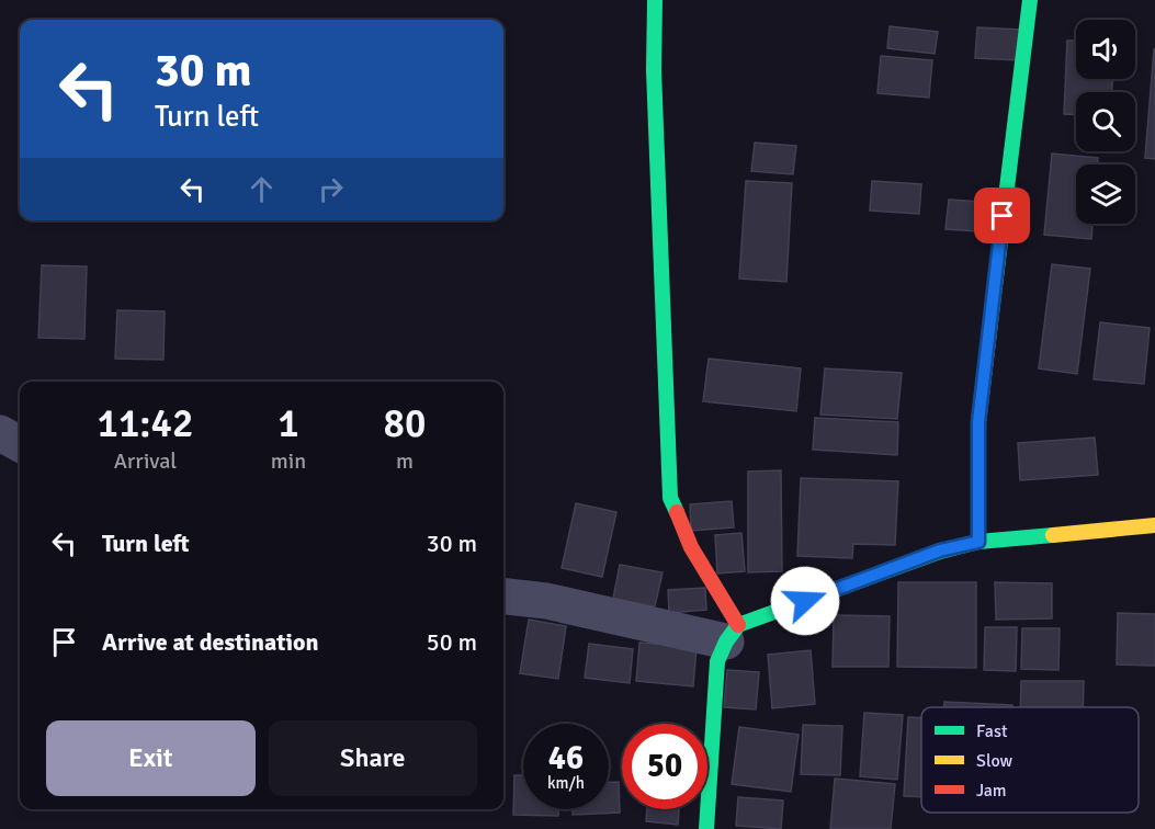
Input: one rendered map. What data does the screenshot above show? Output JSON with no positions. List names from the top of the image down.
{
  "legend": ["Fast", "Slow", "Jam"],
  "page": {
    "turn": ["30 m", "Turn left"],
    "eta": [
      "11:42",
      "Arrival",
      "1",
      "min",
      "80",
      "m"
    ],
    "list": [
      {
        "name": "Turn left",
        "value": "30 m"
      },
      {
        "name": "Arrive at destination",
        "value": "50 m"
      }
    ],
    "buttons": ["Exit", "Share"],
    "speed": "46 km/h",
    "limit": "50"
  }
}
